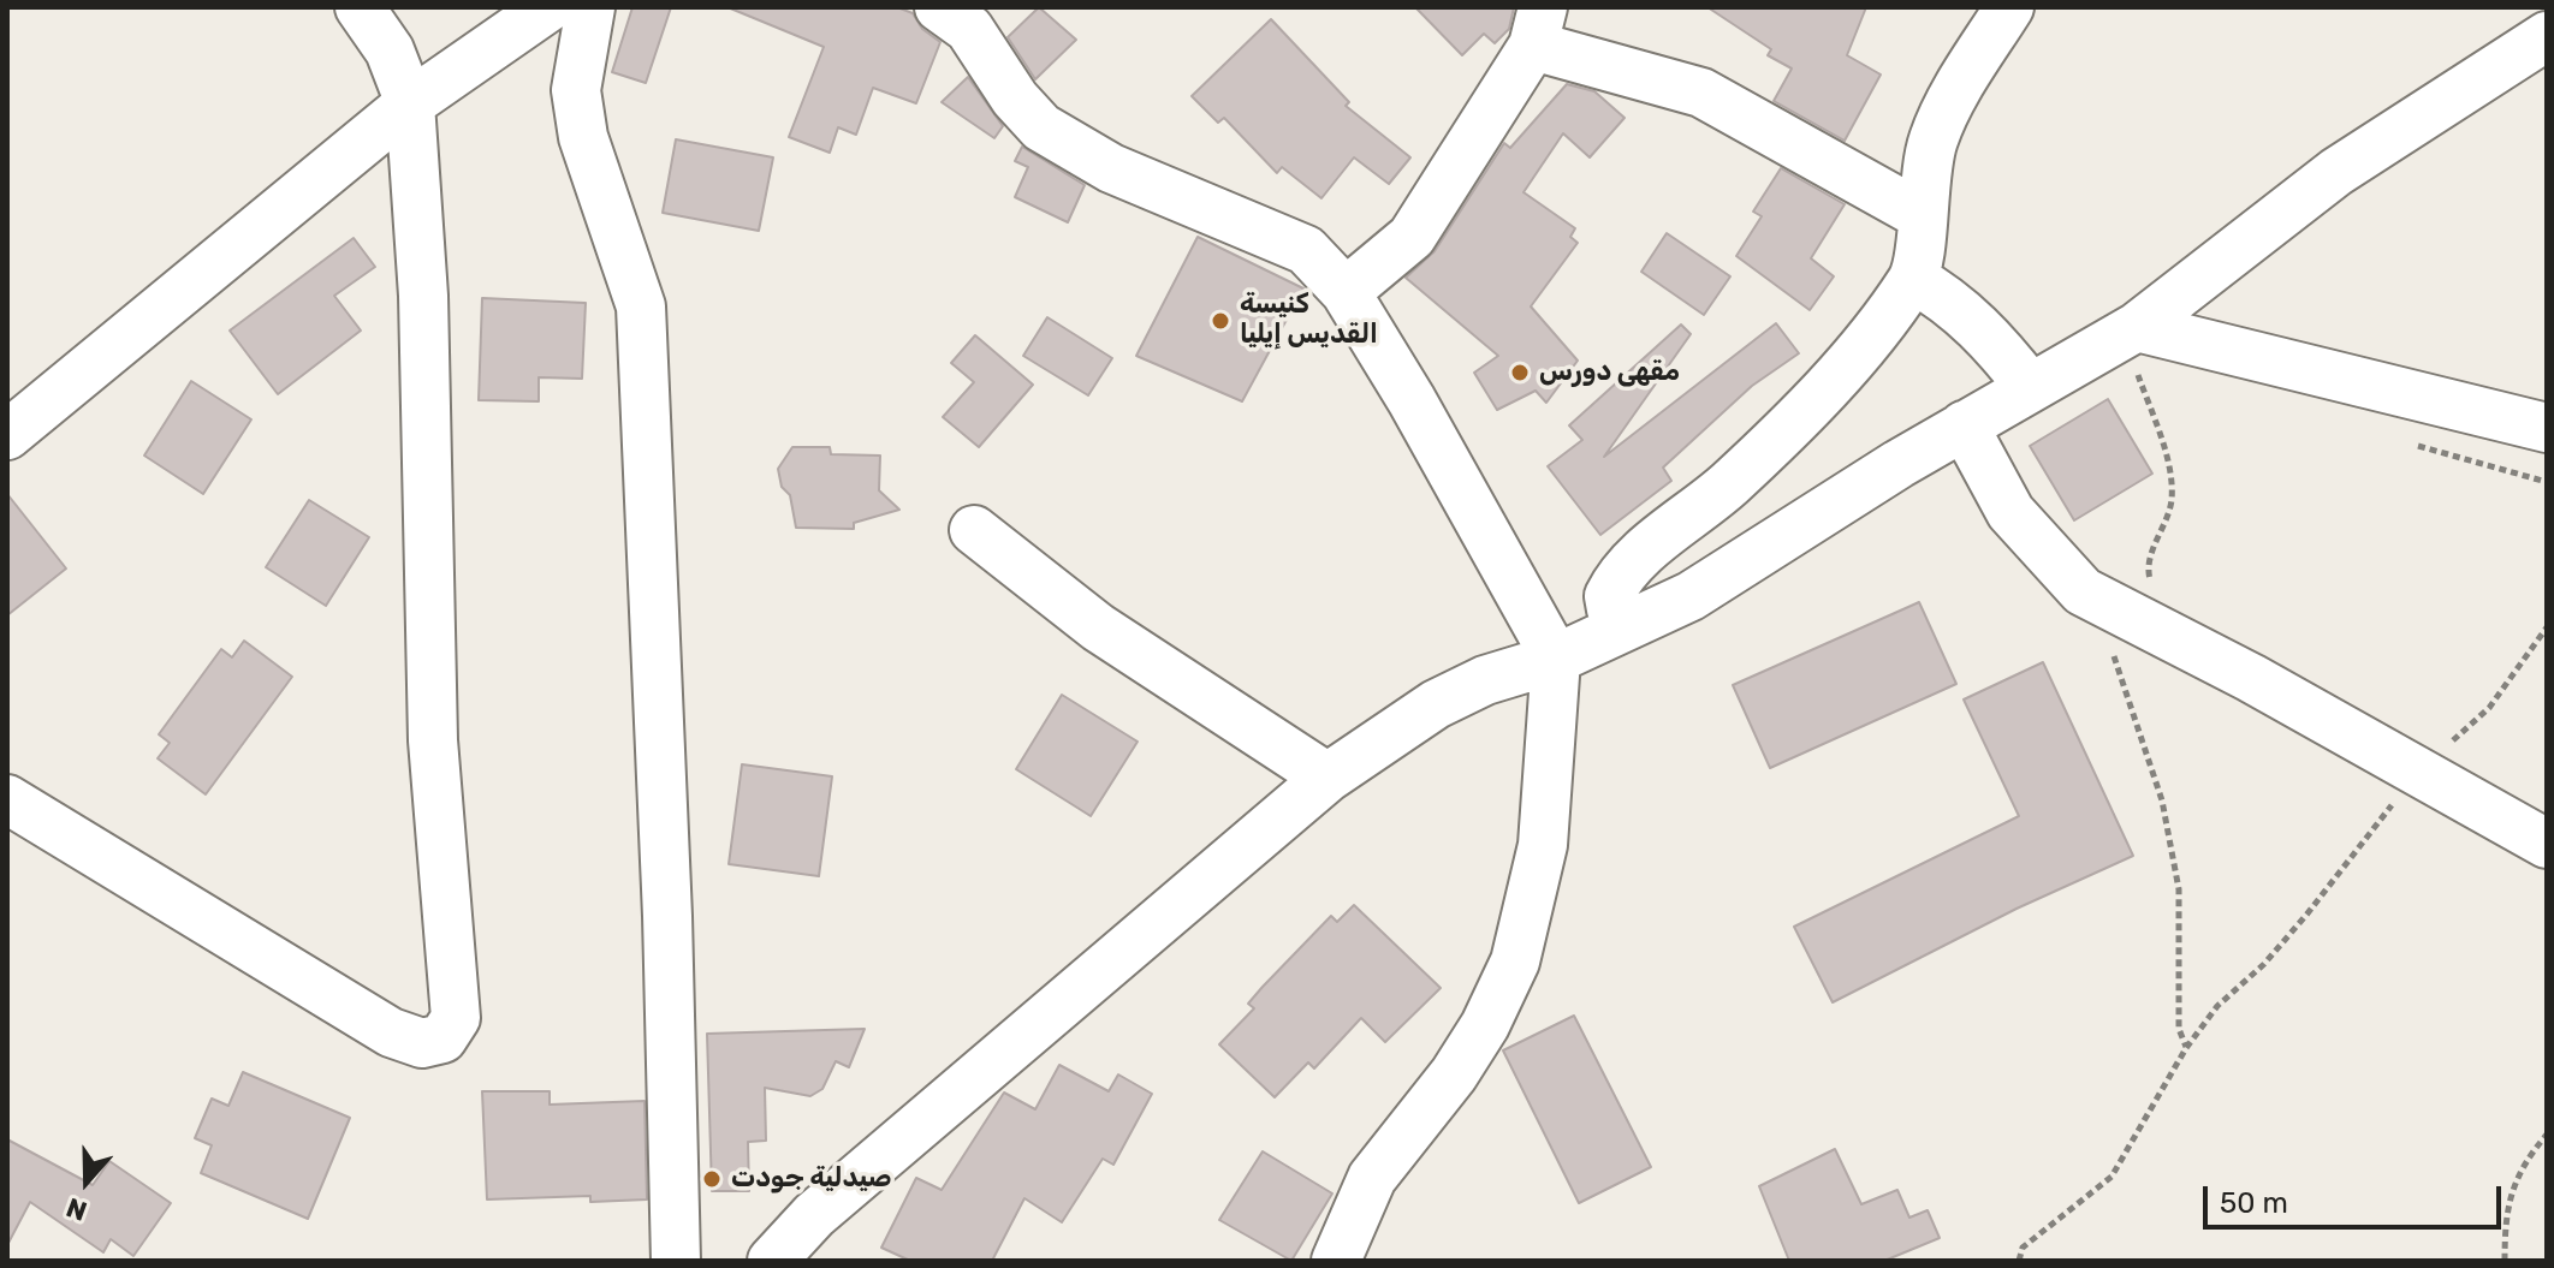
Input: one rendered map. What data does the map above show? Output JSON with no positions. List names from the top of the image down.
{
  "places": ["كنيسة القديس إيليا", "مقهى دورس", "صيدلية جودت"],
  "scale_bar": "50 m",
  "north": "bottom"
}
